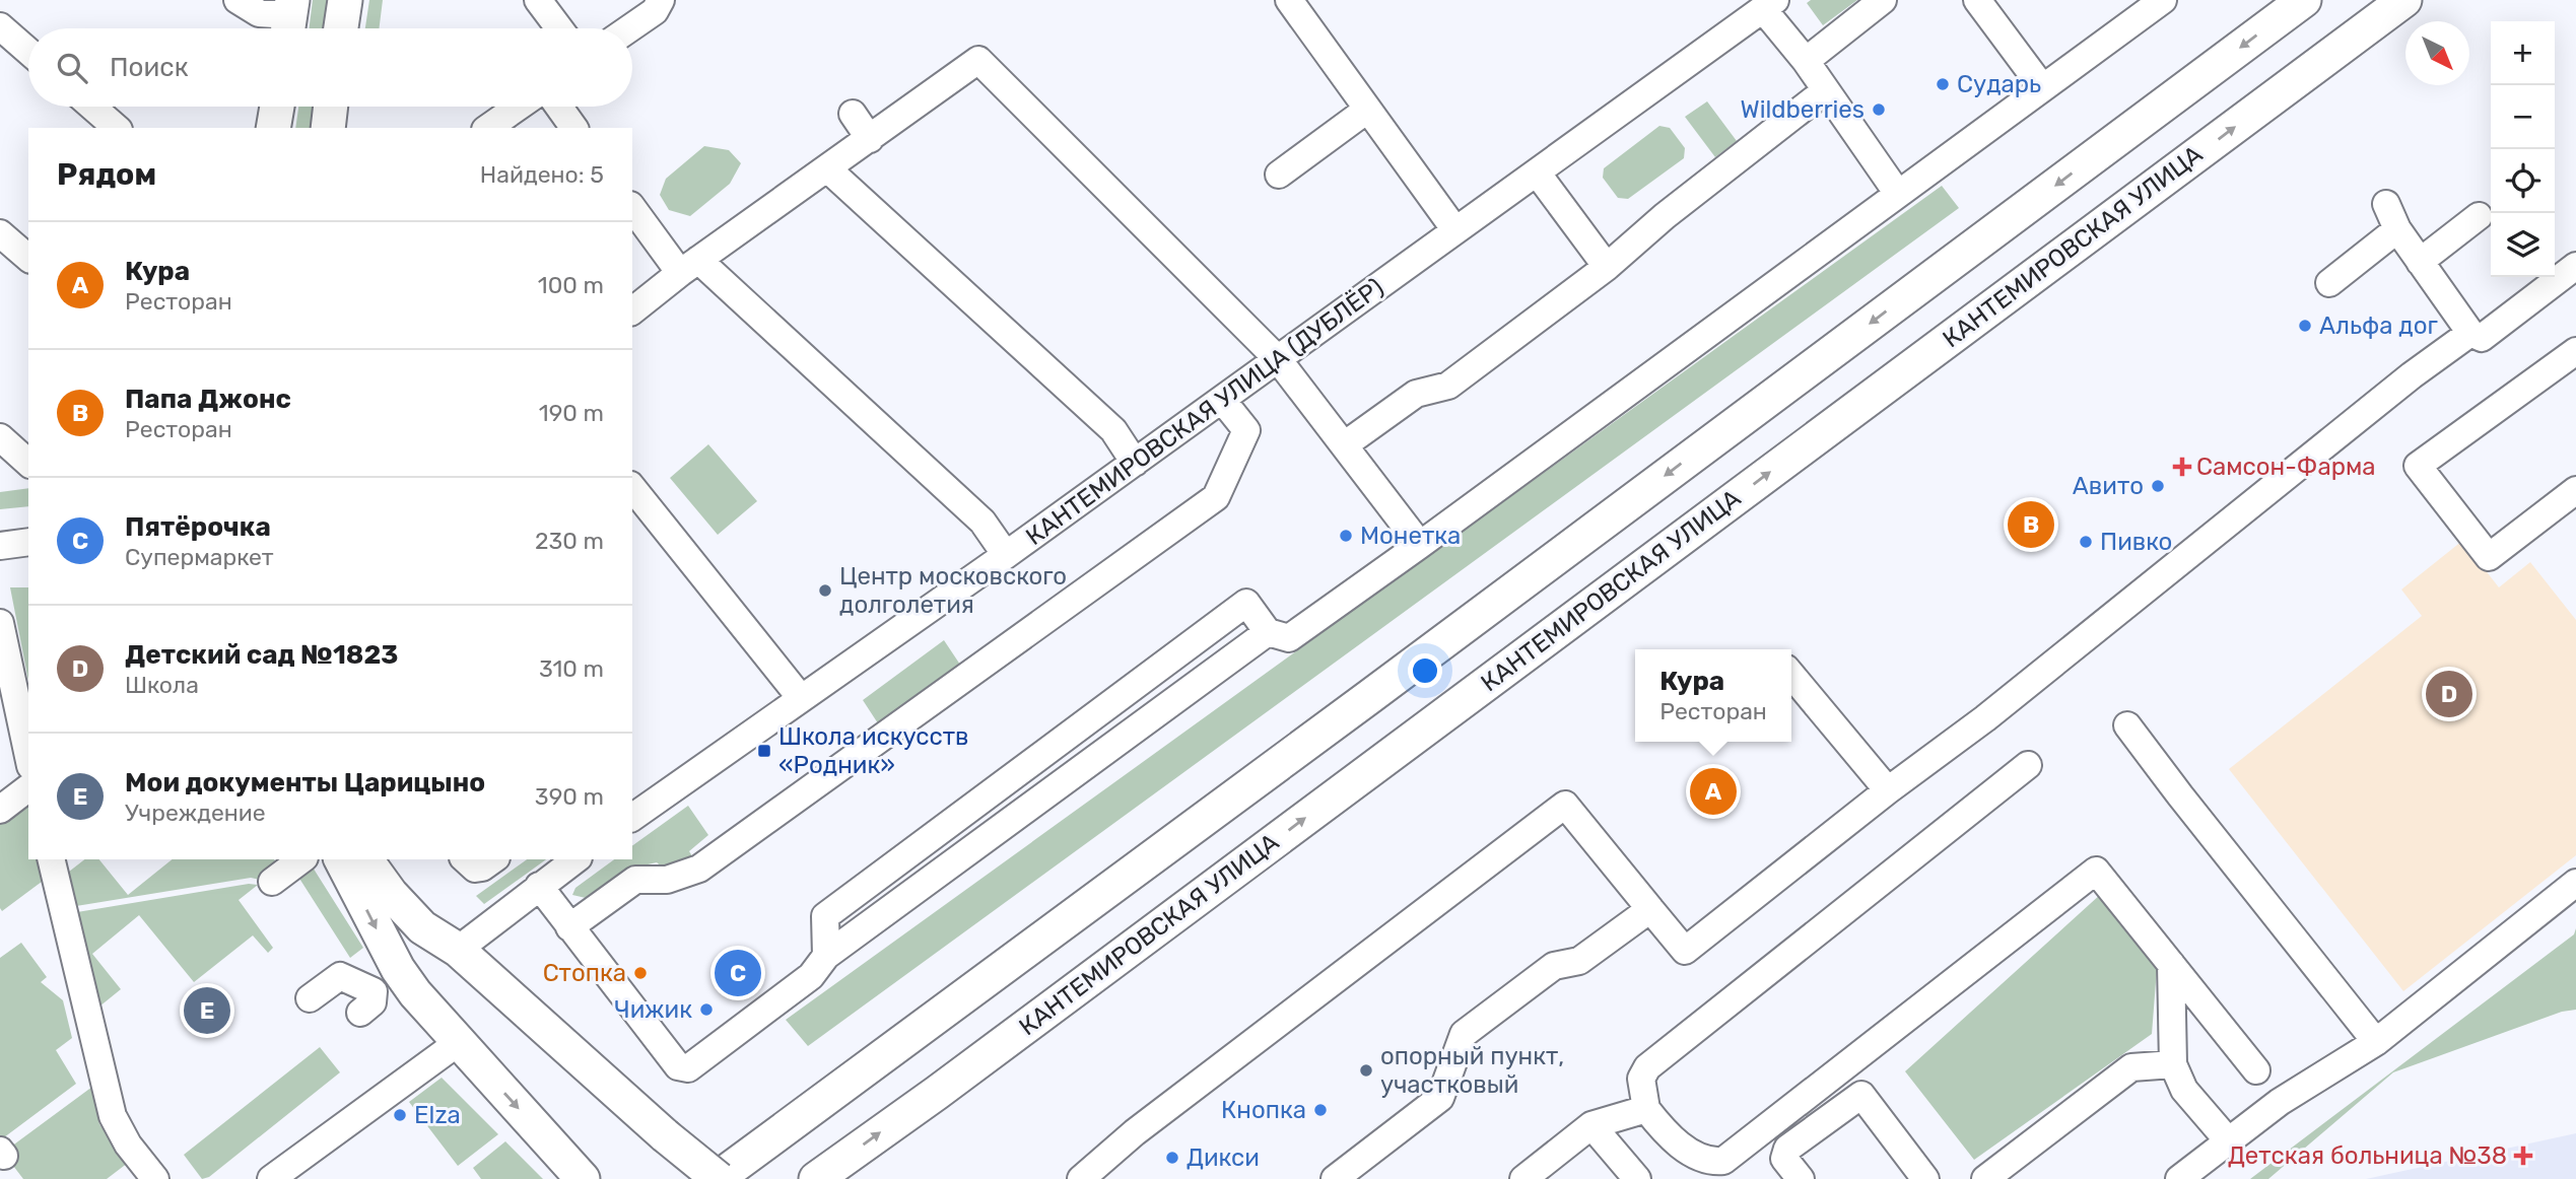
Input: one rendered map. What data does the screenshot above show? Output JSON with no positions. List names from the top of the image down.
{
  "streets": {
    "main road": ["КАНТЕМИРОВСКАЯ УЛИЦА"],
    "street": ["КАНТЕМИРОВСКАЯ УЛИЦА (ДУБЛЁР)"]
  },
  "places": {
    "other": [
      "Сударь",
      "Wildberries",
      "Альфа дог",
      "Авито",
      "Монетка",
      "Пивко",
      "Центр московского долголетия",
      "Стопка",
      "Чижик",
      "опорный пункт, участковый",
      "Кнопка",
      "Elza",
      "Дикси"
    ],
    "health": ["Самсон-Фарма", "Детская больница №38"],
    "transit": ["Школа искусств «Родник»"]
  },
  "north": "bottom right",
  "page": {
    "map_buttons": ["+", "−"],
    "search": "Поиск",
    "heading": ["Рядом", "Найдено: 5"],
    "list": [
      {
        "mark": "A",
        "name": "Кура",
        "note": "Ресторан",
        "value": "100 m"
      },
      {
        "mark": "B",
        "name": "Папа Джонс",
        "note": "Ресторан",
        "value": "190 m"
      },
      {
        "mark": "C",
        "name": "Пятёрочка",
        "note": "Супермаркет",
        "value": "230 m"
      },
      {
        "mark": "D",
        "name": "Детский сад №1823",
        "note": "Школа",
        "value": "310 m"
      },
      {
        "mark": "E",
        "name": "Мои документы Царицыно",
        "note": "Учреждение",
        "value": "390 m"
      }
    ],
    "pins": [
      "B",
      "D",
      "A",
      "C",
      "E"
    ],
    "popup": ["Кура", "Ресторан"]
  }
}
